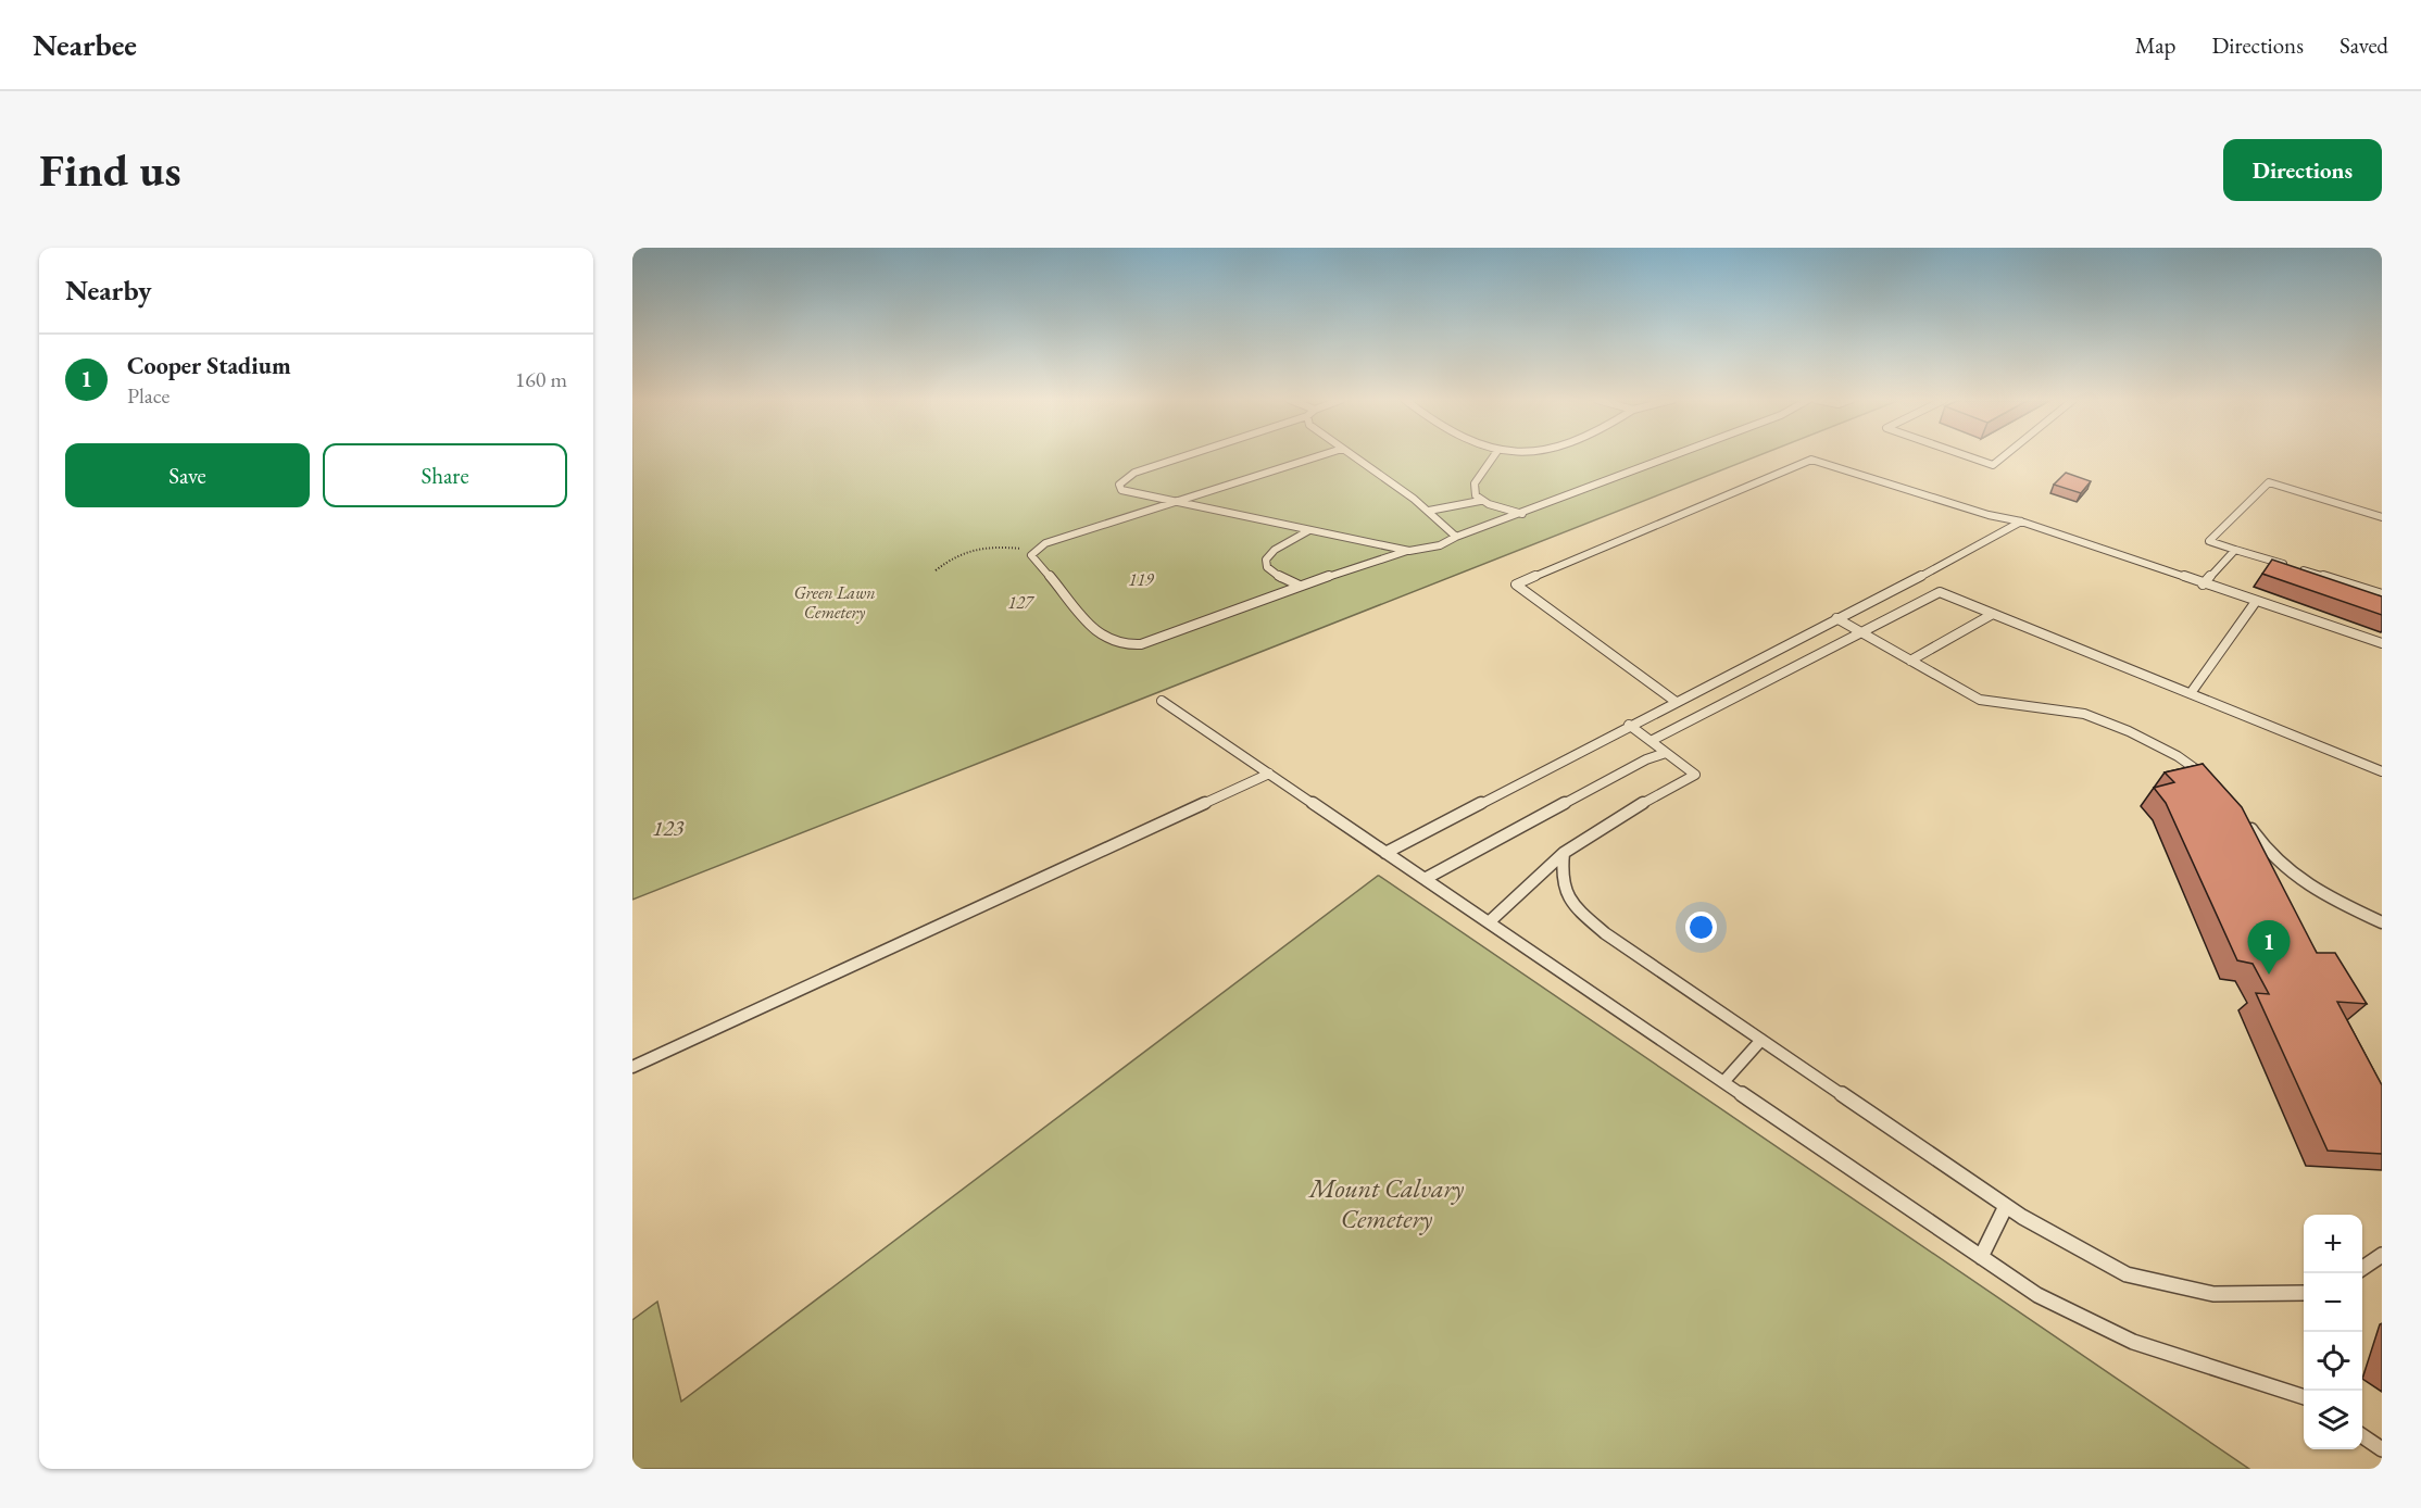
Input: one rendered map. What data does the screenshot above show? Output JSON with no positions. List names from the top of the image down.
{
  "parks": [
    "119",
    "Green Lawn Cemetery",
    "127",
    "123",
    "Mount Calvary Cemetery"
  ],
  "page": {
    "header": "Nearbee",
    "nav": ["Map", "Directions", "Saved"],
    "buttons": [
      "Directions",
      ["Save", "Share"]
    ],
    "title": "Find us",
    "heading": "Nearby",
    "list": [
      {
        "mark": "1",
        "name": "Cooper Stadium",
        "note": "Place",
        "value": "160 m"
      }
    ],
    "pins": "1",
    "map_buttons": ["+", "−"]
  }
}
